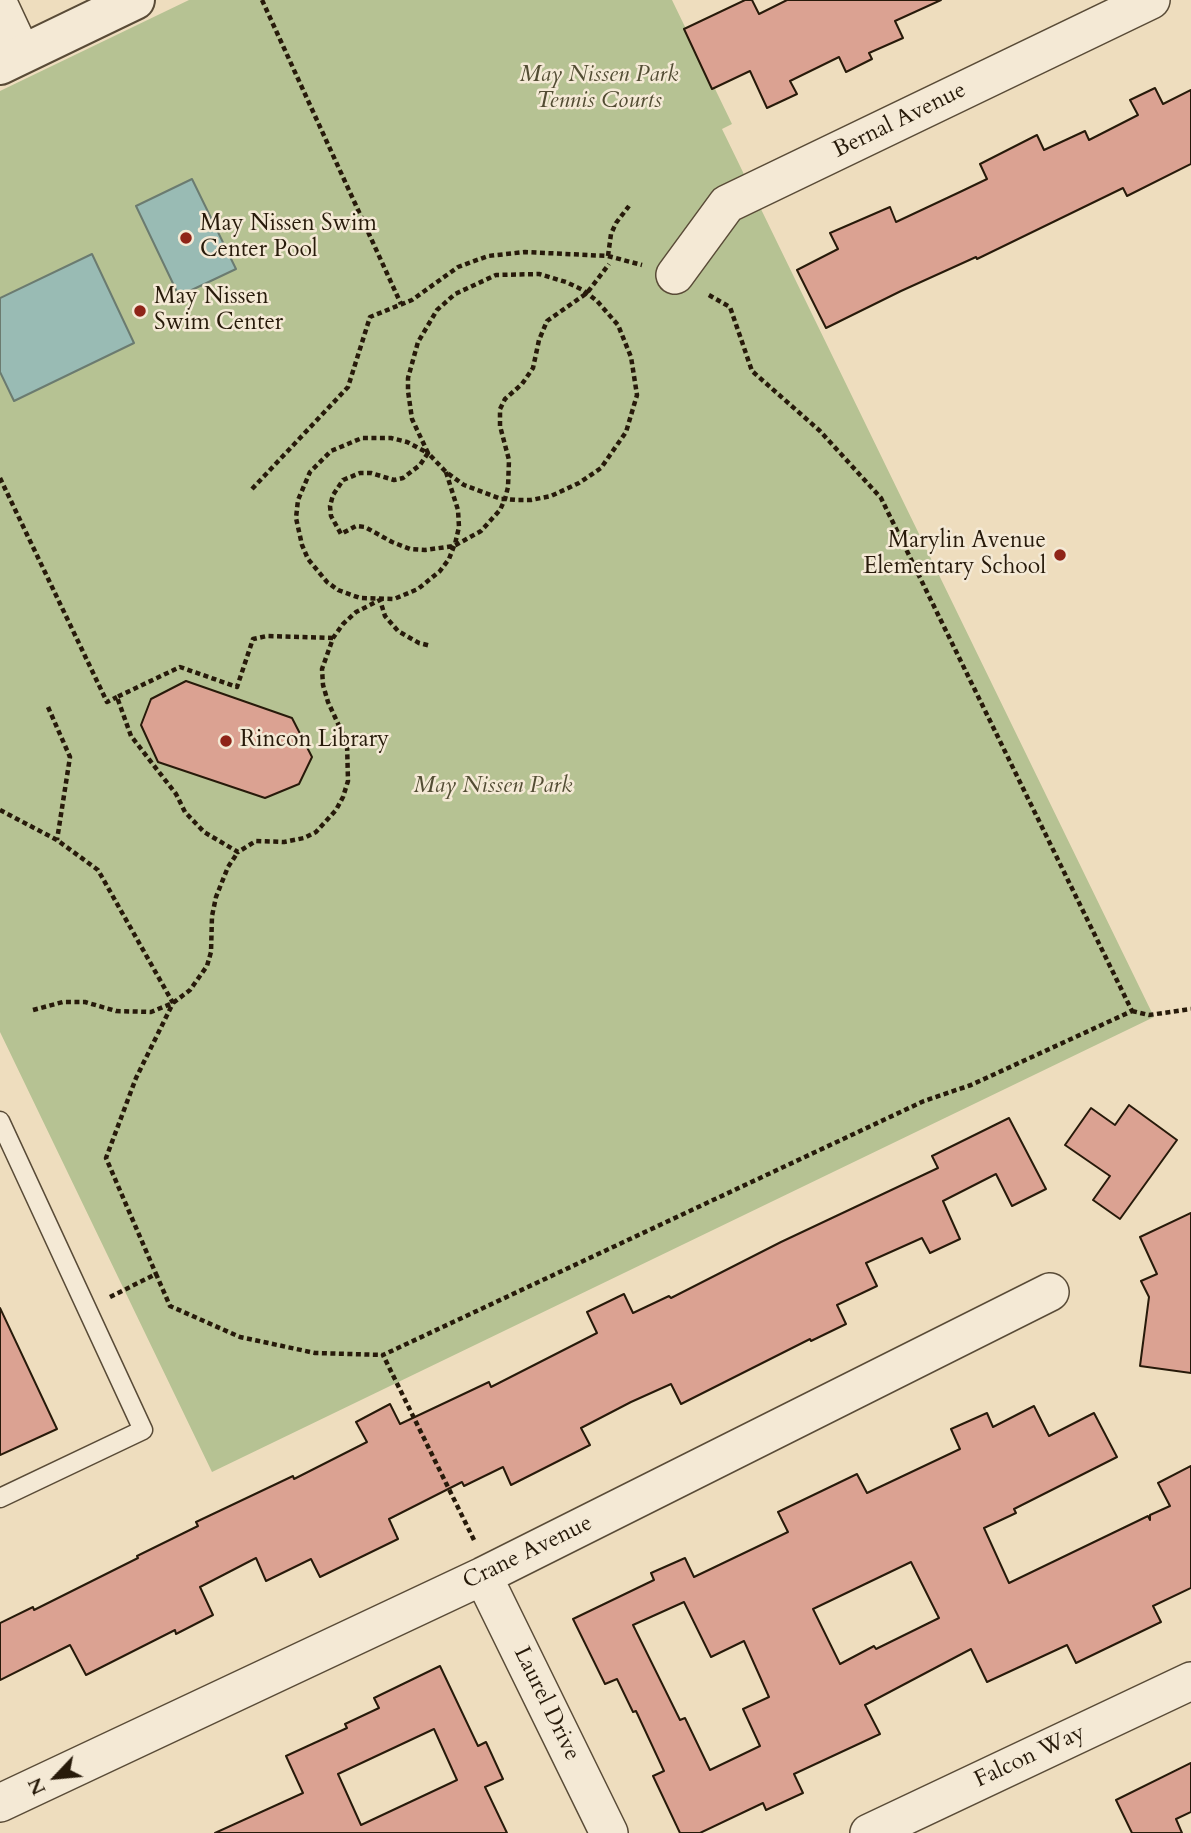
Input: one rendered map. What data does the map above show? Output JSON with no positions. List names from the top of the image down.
{
  "streets": {
    "street": [
      "Bernal Avenue",
      "Crane Avenue",
      "Laurel Drive",
      "Falcon Way"
    ]
  },
  "crossings": [
    ["Crane Avenue", "Laurel Drive"]
  ],
  "parks": ["May Nissen Park Tennis Courts", "May Nissen Park"],
  "places": [
    "May Nissen Swim Center Pool",
    "May Nissen Swim Center",
    "Marylin Avenue Elementary School",
    "Rincon Library"
  ],
  "north": "bottom left"
}
